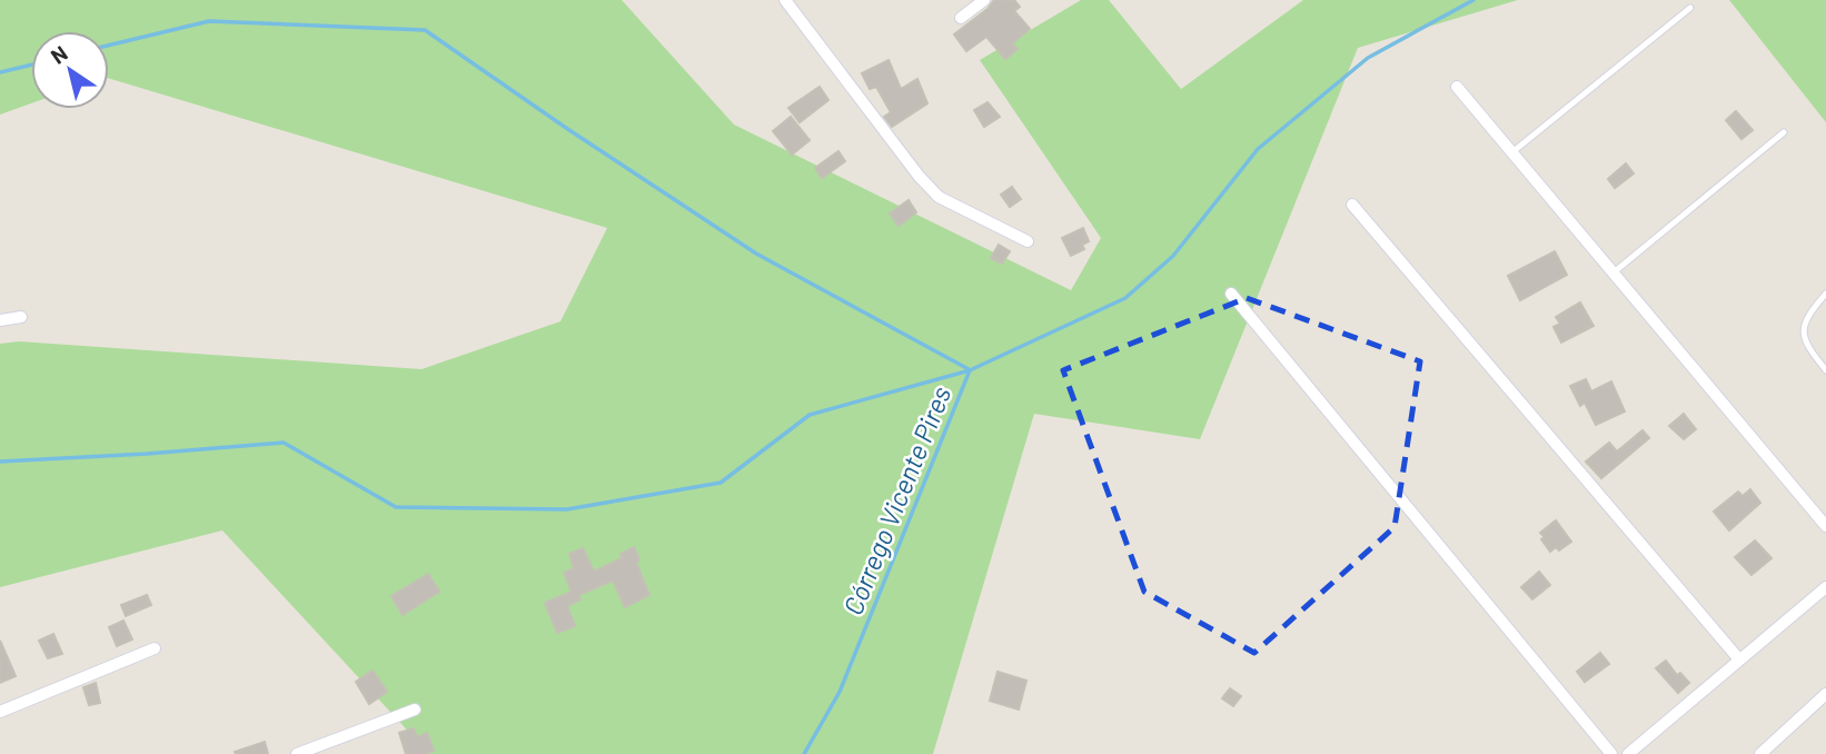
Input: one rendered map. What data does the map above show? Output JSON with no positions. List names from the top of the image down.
{
  "water": ["Córrego Vicente Pires"],
  "north": "top left"
}
